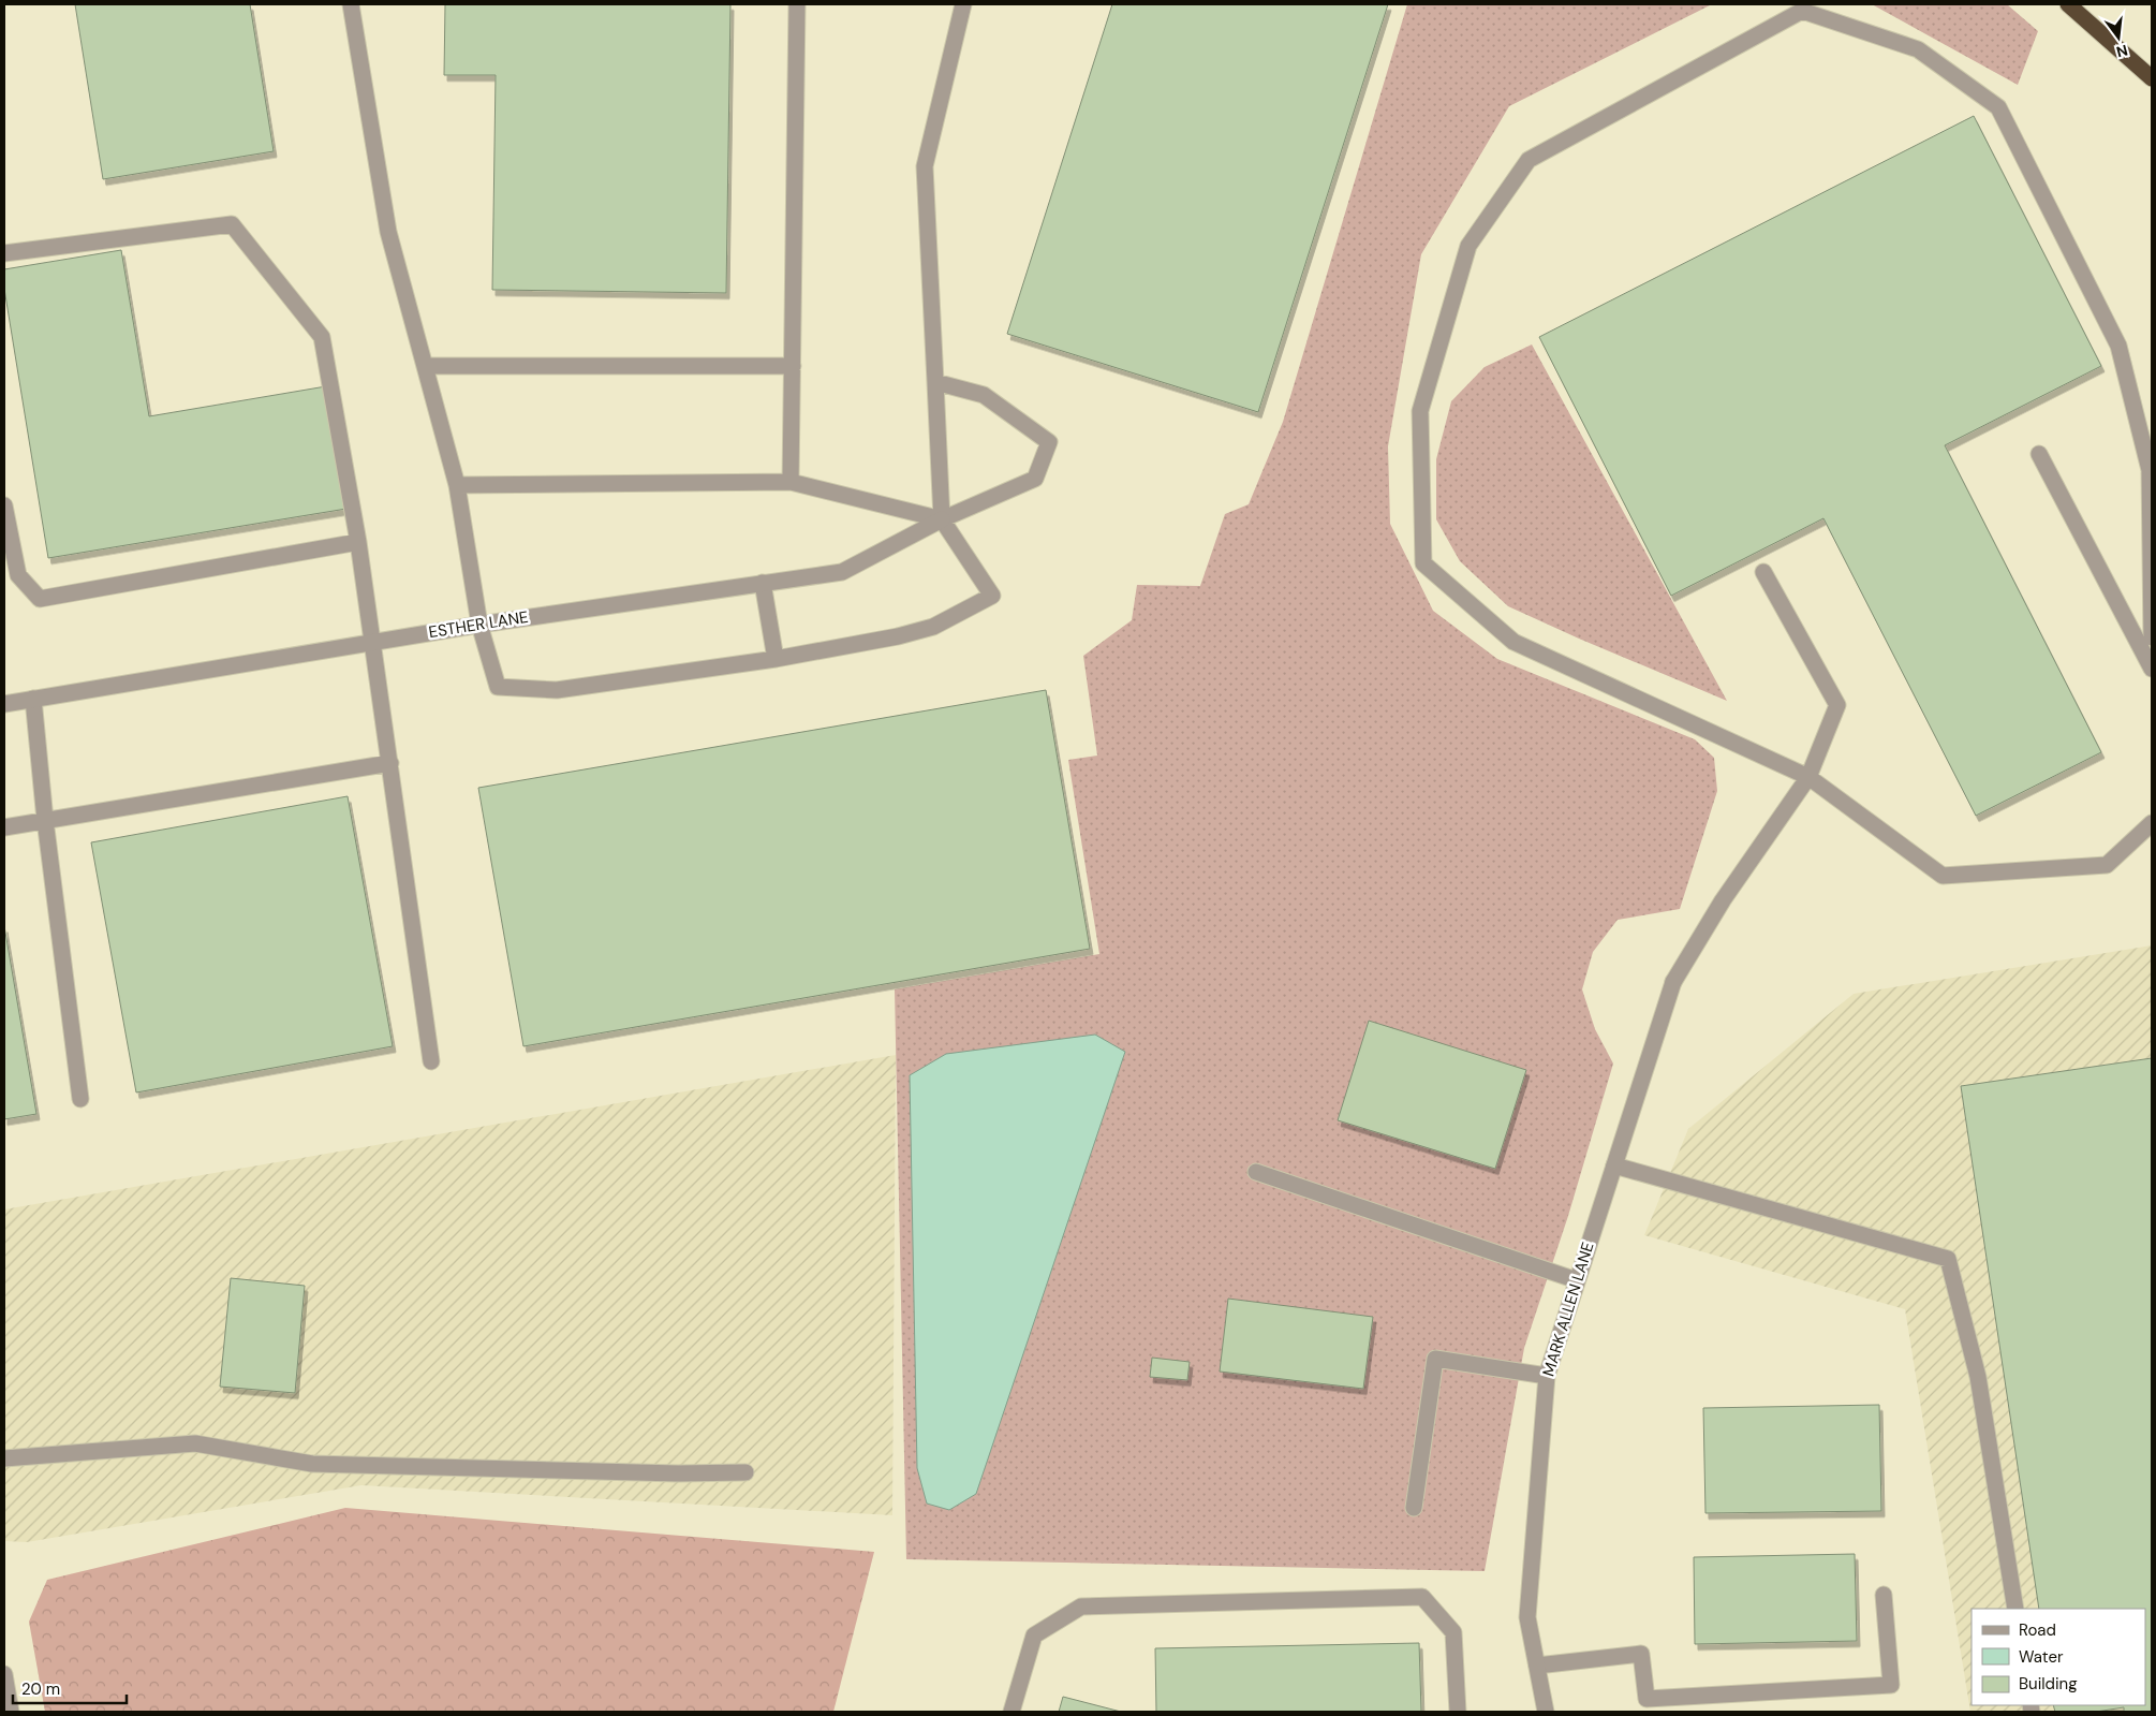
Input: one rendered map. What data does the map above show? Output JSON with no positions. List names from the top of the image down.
{
  "streets": {
    "street": ["ESTHER LANE", "MARK ALLEN LANE"]
  },
  "legend": ["Road", "Water", "Building"],
  "scale_bar": "20 m",
  "north": "bottom"
}
